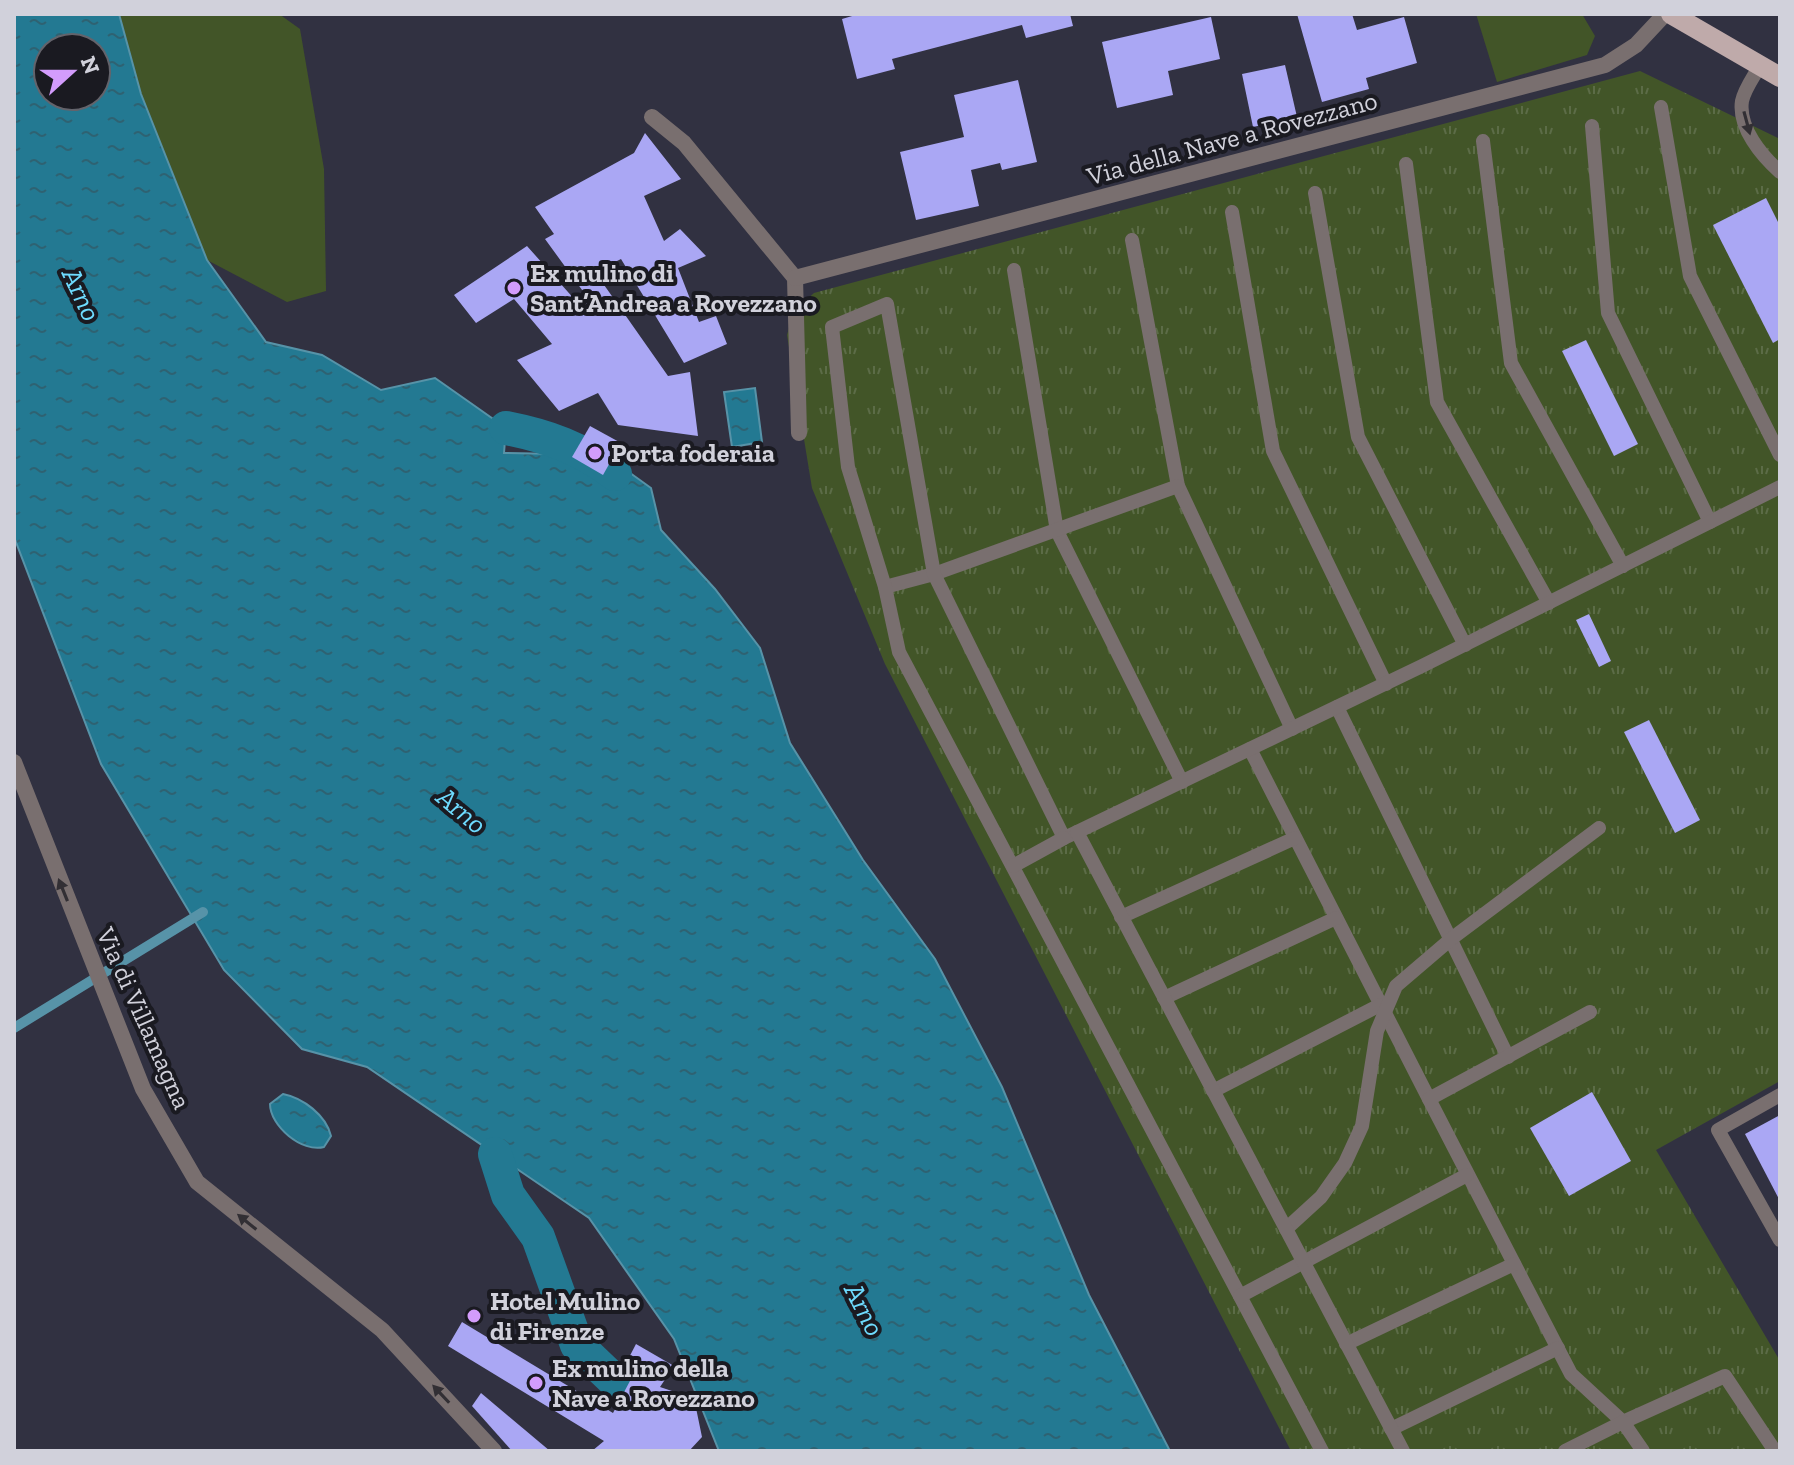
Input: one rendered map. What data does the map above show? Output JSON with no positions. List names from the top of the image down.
{
  "streets": {
    "street": ["Via della Nave a Rovezzano", "Via di Villamagna"]
  },
  "one_way": ["Via di Villamagna"],
  "water": ["Arno"],
  "places": [
    "Ex mulino di Sant’Andrea a Rovezzano",
    "Porta foderaia",
    "Hotel Mulino di Firenze",
    "Ex mulino della Nave a Rovezzano"
  ],
  "north": "right"
}
